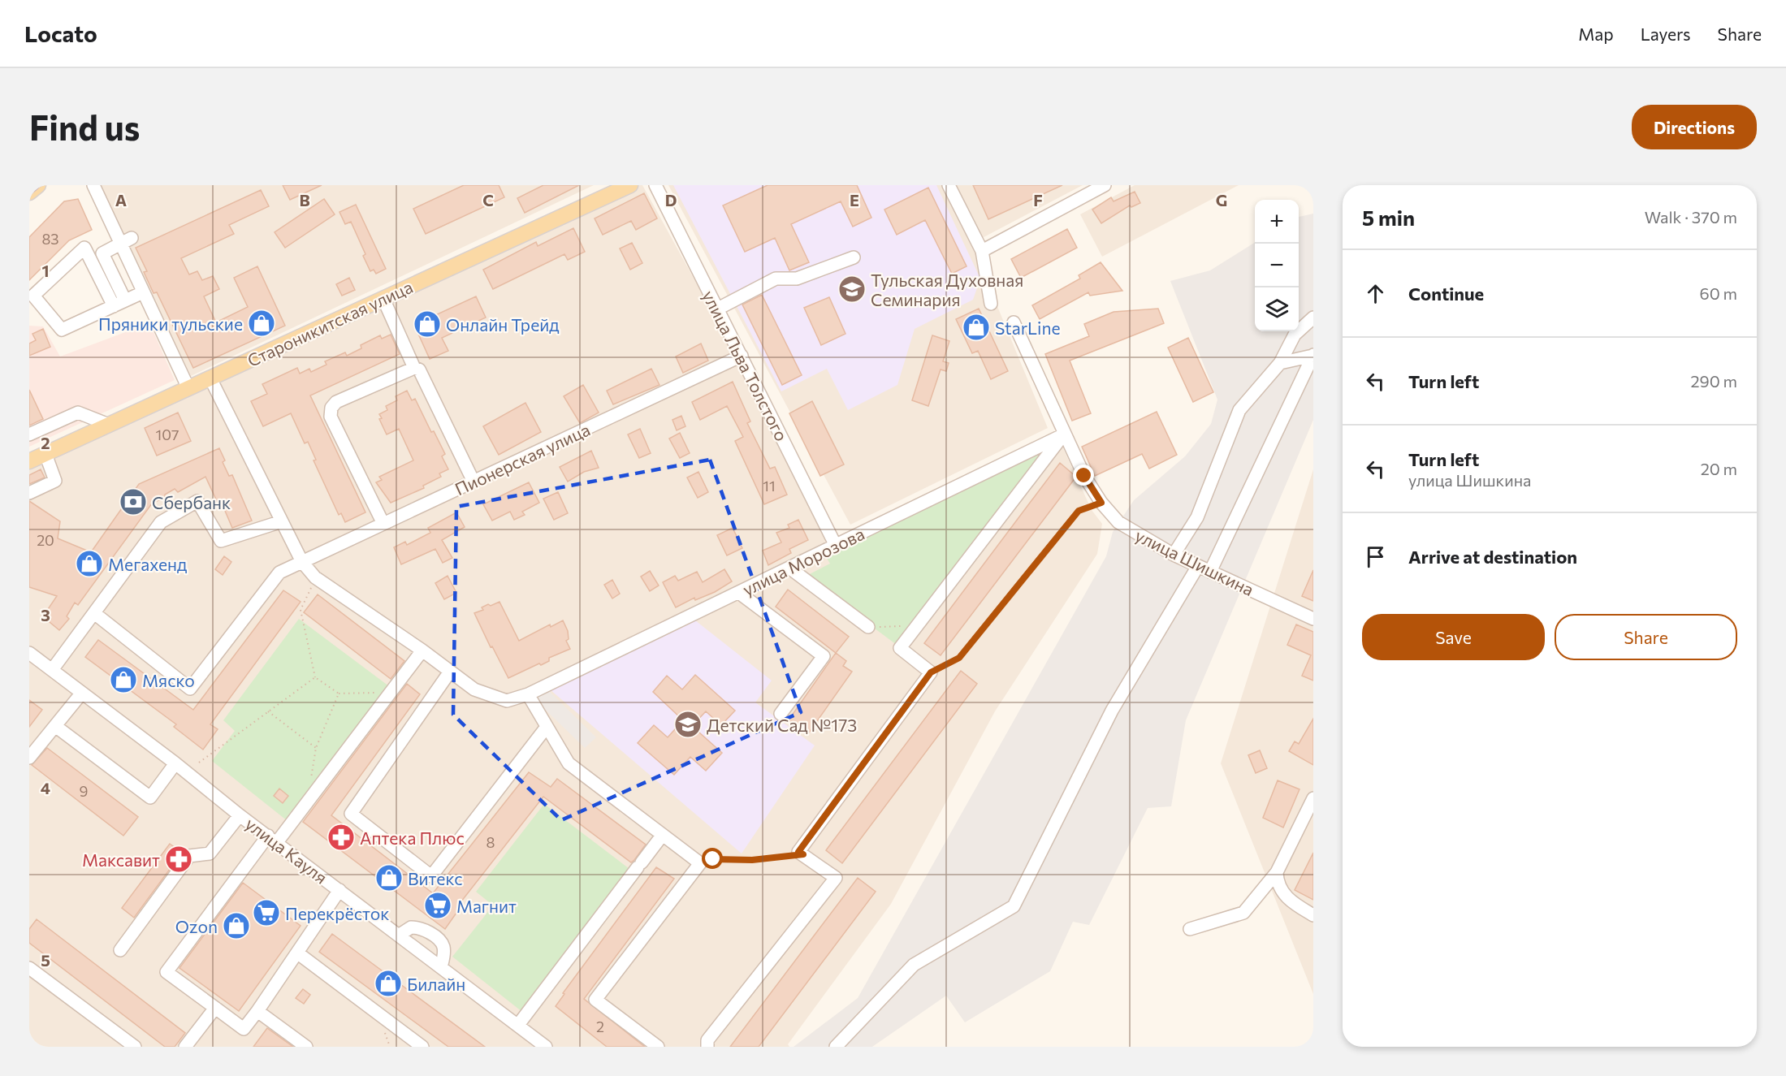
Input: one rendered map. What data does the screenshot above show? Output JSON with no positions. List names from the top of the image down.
{
  "streets": {
    "main road": ["Староникитская улица"],
    "street": [
      "улица Льва Толстого",
      "Пионерская улица",
      "улица Морозова",
      "улица Шишкина",
      "улица Кауля"
    ]
  },
  "crossings": [
    ["Староникитская улица", "улица Морозова"],
    ["улица Льва Толстого", "Пионерская улица"],
    ["улица Льва Толстого", "улица Морозова"],
    ["Пионерская улица", "улица Морозова"],
    ["улица Морозова", "улица Шишкина"]
  ],
  "places": {
    "school or university": ["Тульская Духовная Семинария", "Детский Сад №173"],
    "shop": [
      "Пряники тульские",
      "Онлайн Трейд",
      "StarLine",
      "Мегахенд",
      "Мяско",
      "Витекс",
      "Ozon",
      "Билайн"
    ],
    "bank": ["Сбербанк"],
    "pharmacy": ["Аптека Плюс", "Максавит"],
    "supermarket": ["Магнит", "Перекрёсток"]
  },
  "house_numbers": [
    "83",
    "107",
    "11",
    "20",
    "9",
    "8",
    "2"
  ],
  "page": {
    "header": "Locato",
    "nav": ["Map", "Layers", "Share"],
    "buttons": [
      "Directions",
      ["Save", "Share"]
    ],
    "title": "Find us",
    "heading": ["5 min", "Walk · 370 m"],
    "map_buttons": ["+", "−"],
    "list": [
      ["Continue", "60 m"],
      ["Turn left", "290 m"],
      ["Turn left", "улица Шишкина", "20 m"],
      "Arrive at destination"
    ]
  },
  "grid": {
    "columns": [
      "A",
      "B",
      "C",
      "D",
      "E",
      "F",
      "G"
    ],
    "rows": [
      "1",
      "2",
      "3",
      "4",
      "5"
    ]
  }
}
